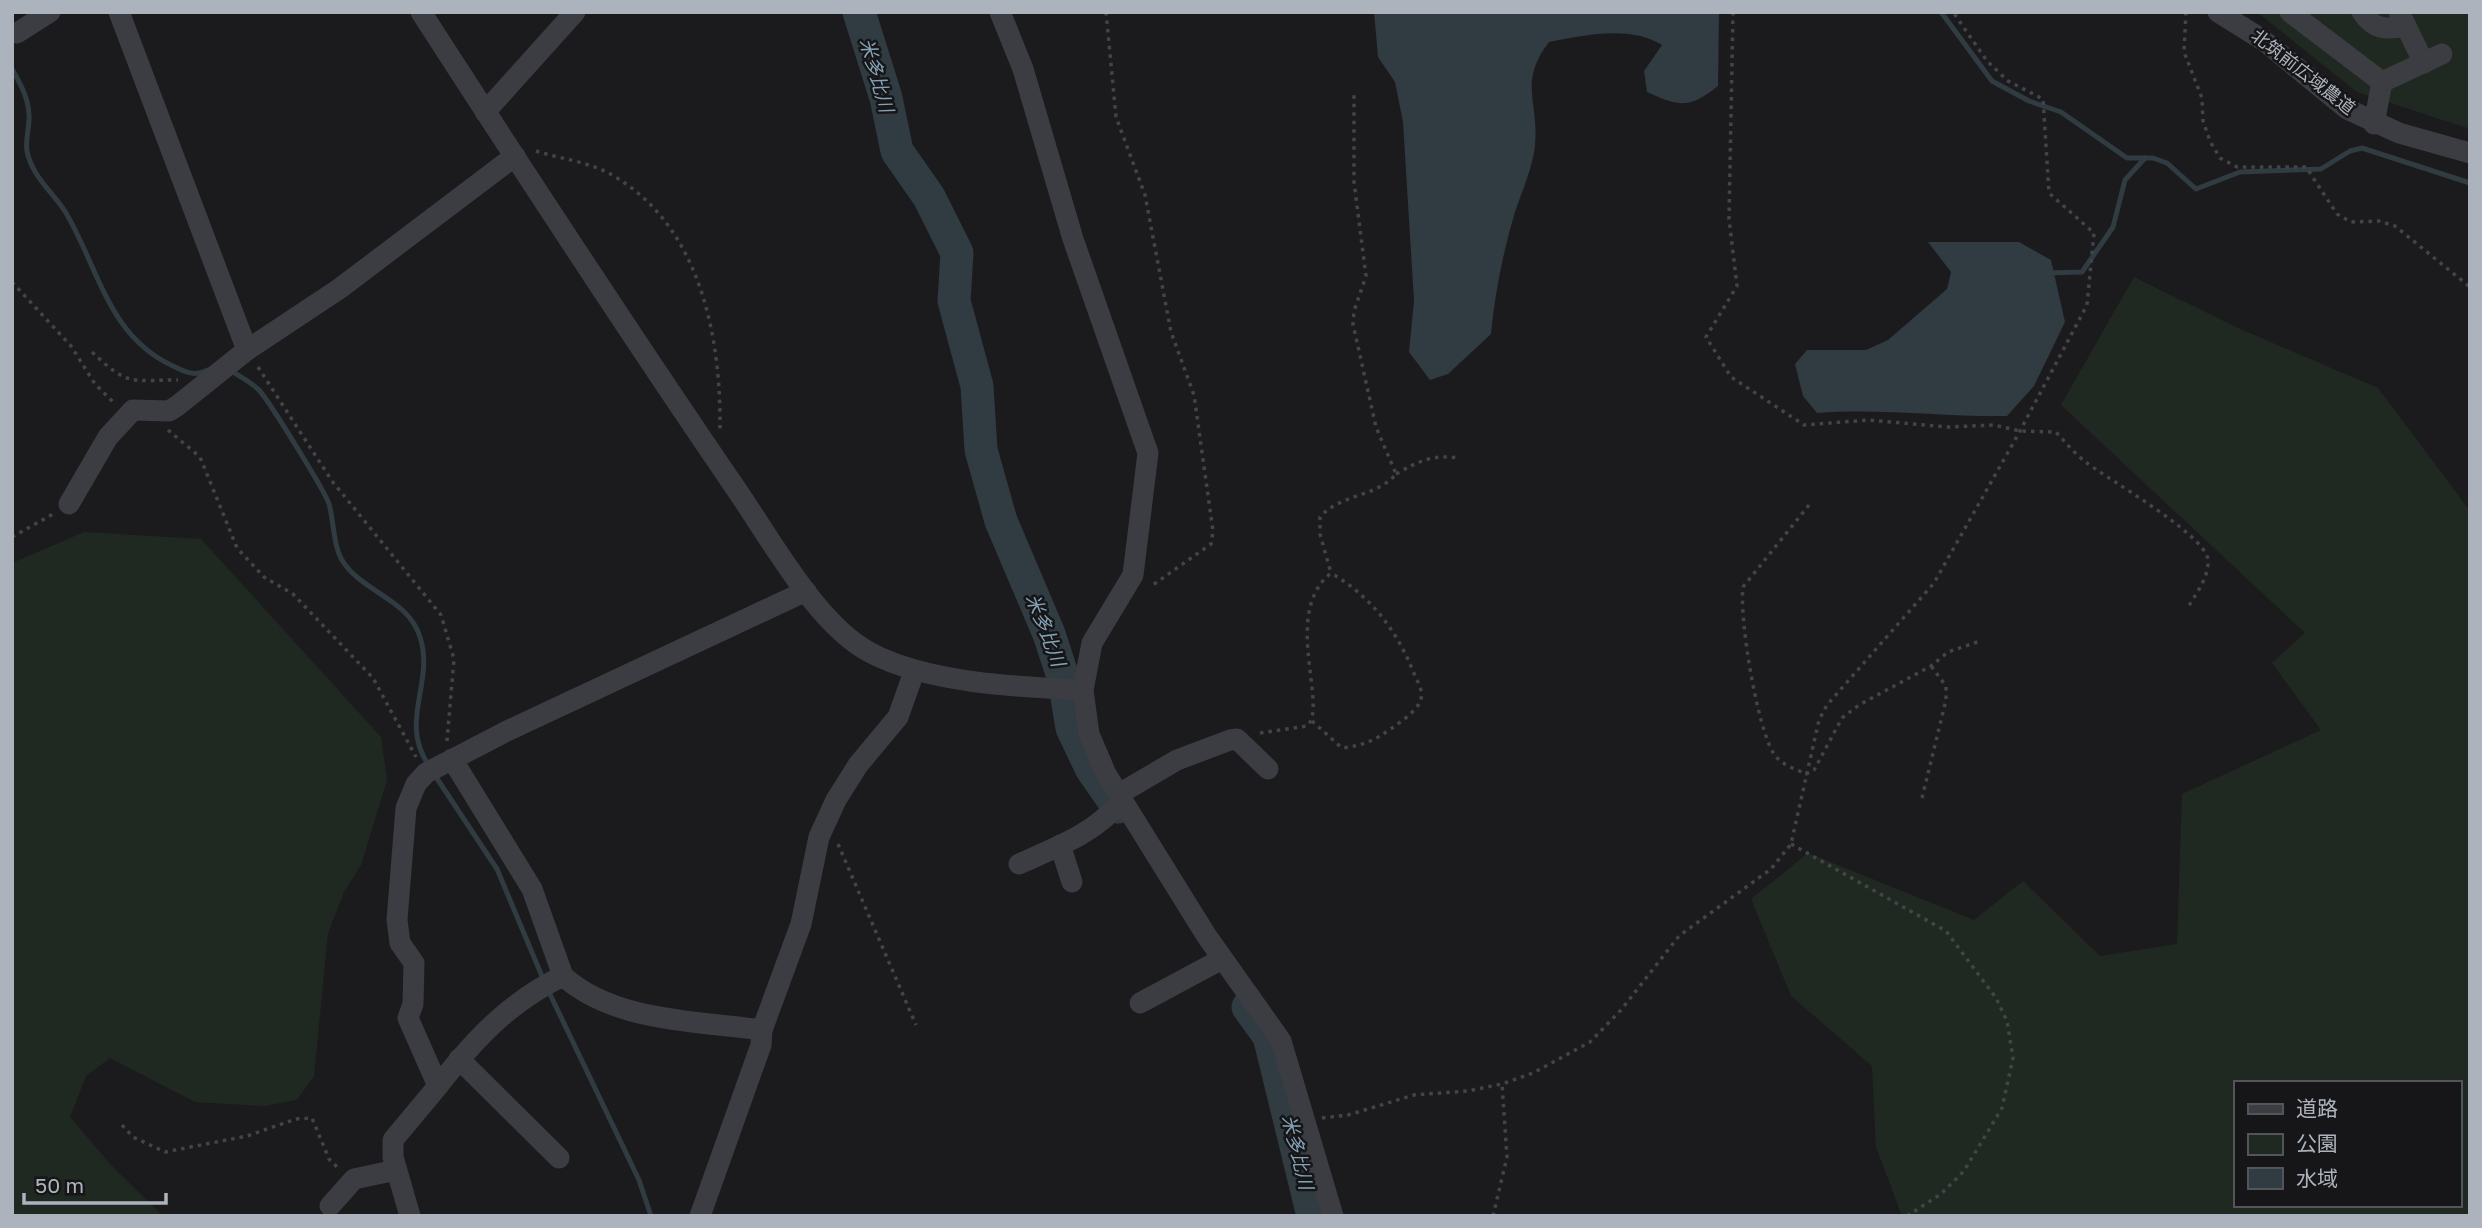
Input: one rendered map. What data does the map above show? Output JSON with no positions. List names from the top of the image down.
{
  "streets": {
    "street": ["北筑前広域農道"]
  },
  "water": ["米多比川"],
  "legend": ["道路", "公園", "水域"],
  "scale_bar": "50 m"
}
